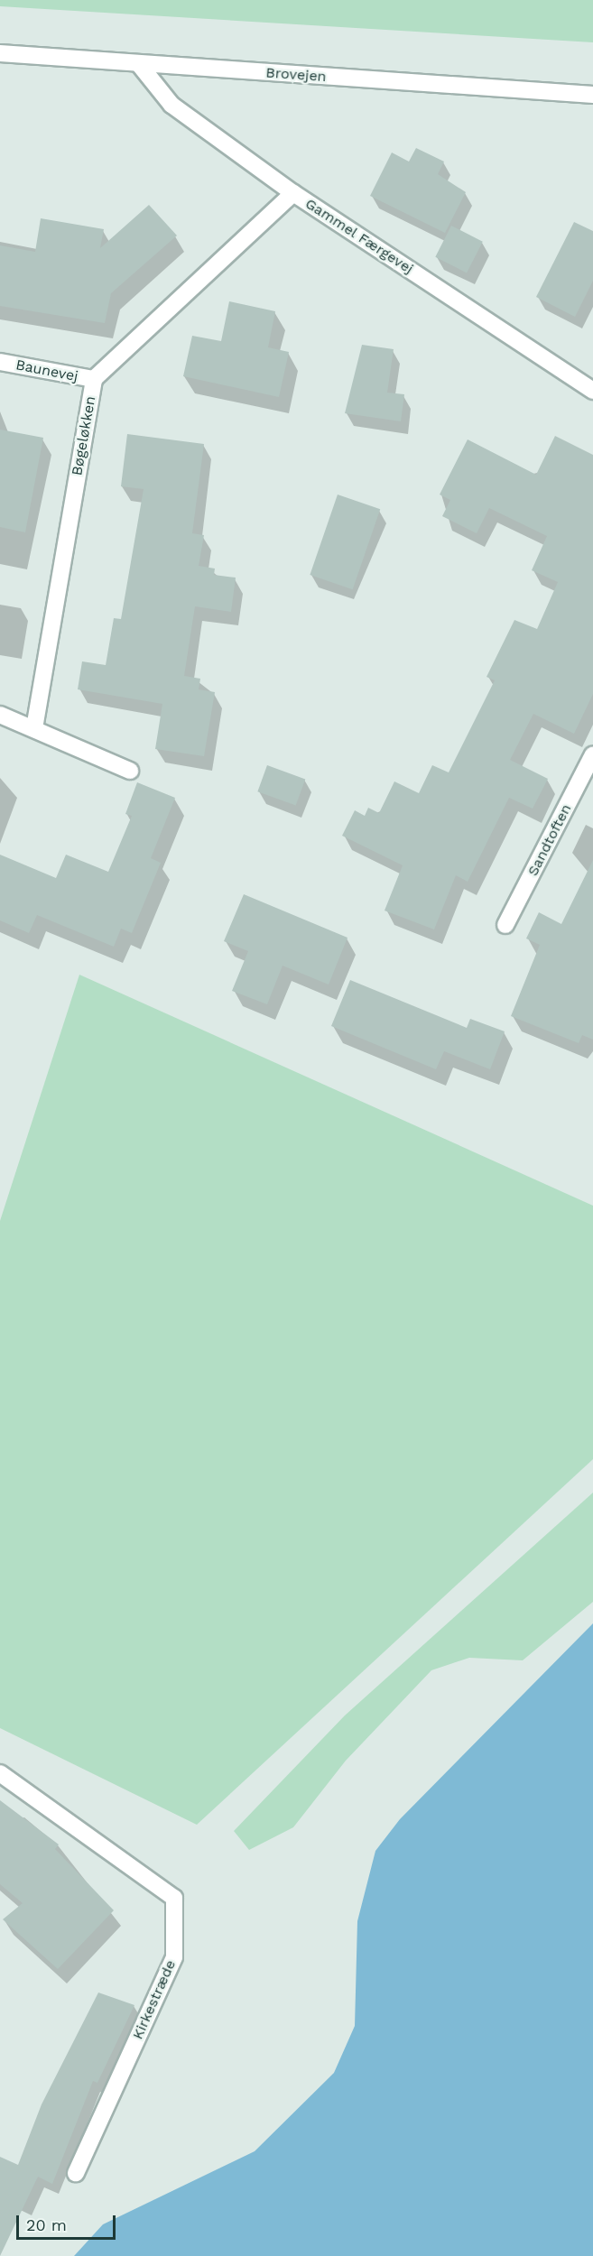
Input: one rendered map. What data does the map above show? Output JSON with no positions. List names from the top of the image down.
{
  "streets": {
    "street": [
      "Brovejen",
      "Gammel Færgevej",
      "Baunevej",
      "Bøgeløkken",
      "Sandtoften",
      "Kirkestræde"
    ]
  },
  "crossings": [
    ["Brovejen", "Gammel Færgevej"],
    ["Gammel Færgevej", "Bøgeløkken"],
    ["Baunevej", "Bøgeløkken"]
  ],
  "scale_bar": "20 m"
}
